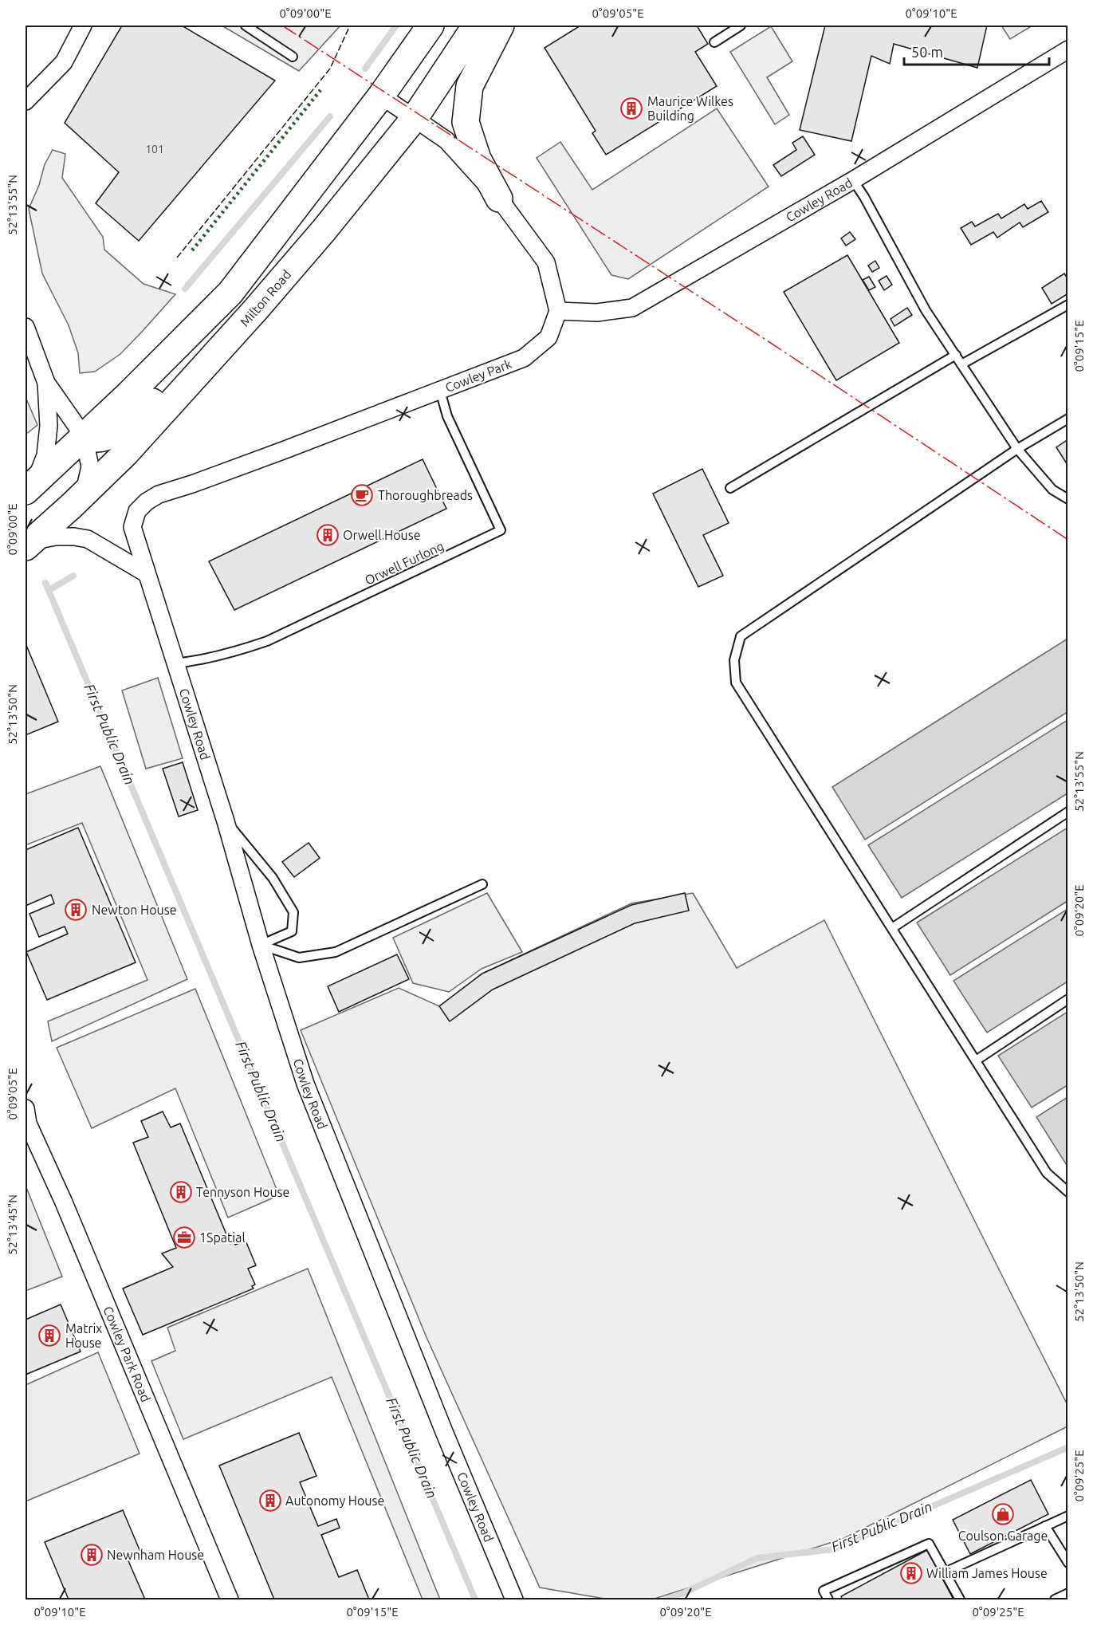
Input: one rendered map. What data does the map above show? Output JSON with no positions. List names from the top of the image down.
{
  "streets": {
    "main road": ["Milton Road"],
    "street": ["Cowley Road", "Cowley Park", "Cowley Park Road"],
    "lane": ["Orwell Furlong"]
  },
  "crossings": [
    ["Cowley Road", "Cowley Park"],
    ["Cowley Road", "Orwell Furlong"],
    ["Cowley Park", "Orwell Furlong"]
  ],
  "water": ["First Public Drain"],
  "places": {
    "building": [
      "Maurice Wilkes Building",
      "Orwell House",
      "Newton House",
      "Tennyson House",
      "Matrix House",
      "Autonomy House",
      "Newnham House",
      "William James House"
    ],
    "cafe": ["Thoroughbreads"],
    "office": ["1Spatial"],
    "shop": ["Coulson Garage"]
  },
  "house_numbers": ["101"],
  "scale_bar": "50 m",
  "coordinates": [
    "0°09'00\"E",
    "0°09'05\"E",
    "0°09'10\"E",
    "52°13'55\"N",
    "0°09'15\"E",
    "52°13'50\"N",
    "0°09'20\"E",
    "52°13'45\"N",
    "0°09'25\"E"
  ]
}
